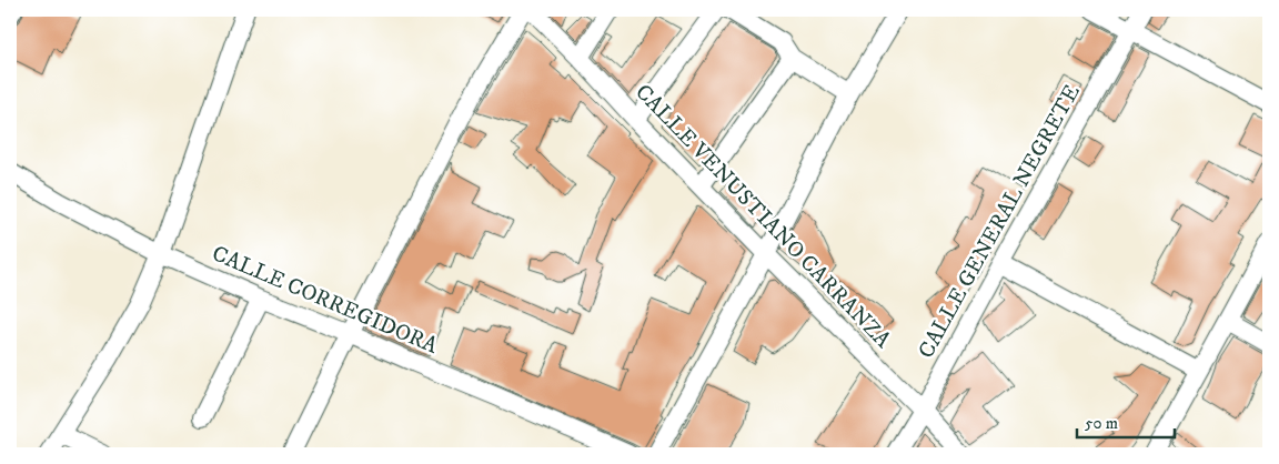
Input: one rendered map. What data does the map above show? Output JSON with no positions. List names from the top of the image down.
{
  "streets": {
    "street": ["CALLE VENUSTIANO CARRANZA", "CALLE GENERAL NEGRETE", "CALLE CORREGIDORA"]
  },
  "crossings": [
    ["CALLE VENUSTIANO CARRANZA", "CALLE GENERAL NEGRETE"]
  ],
  "scale_bar": "50 m"
}
